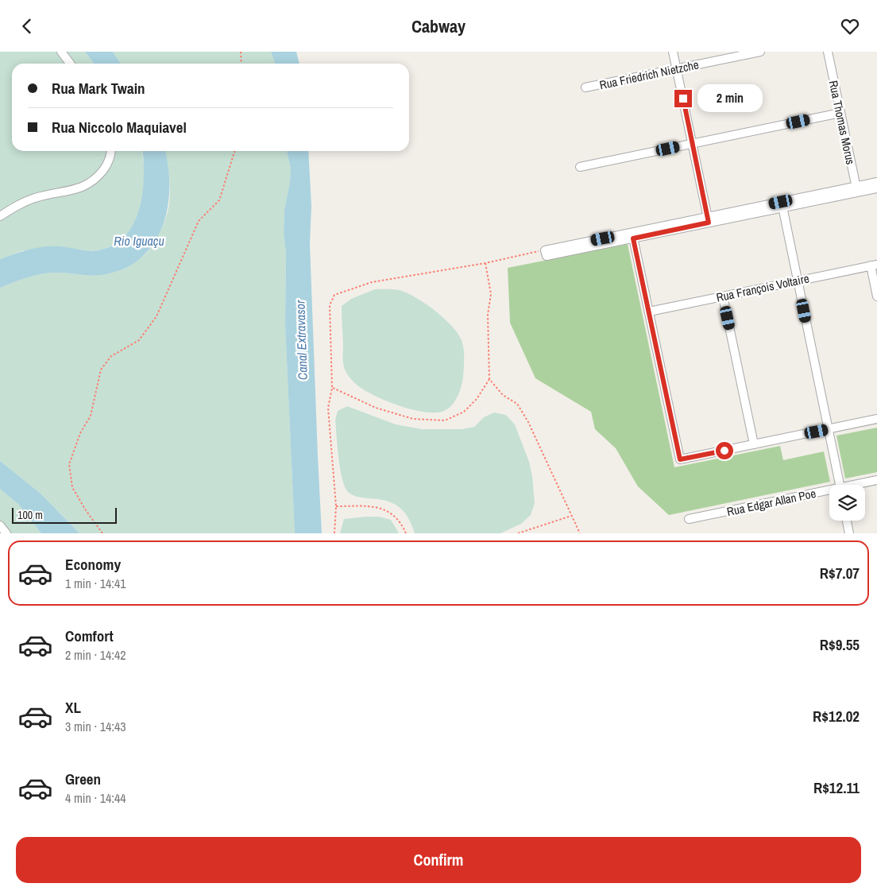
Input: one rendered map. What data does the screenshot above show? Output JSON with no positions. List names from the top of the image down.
{
  "streets": {
    "street": [
      "Rua Friedrich Nietzche",
      "Rua Thomas Morus",
      "Rua François Voltaire",
      "Rua Edgar Allan Poe"
    ]
  },
  "water": ["Rio Iguaçu", "Canal Extravasor"],
  "scale_bar": "100 m",
  "page": {
    "header": "Cabway",
    "banner": ["Rua Mark Twain", "Rua Niccolo Maquiavel"],
    "bubble": "2 min",
    "scale": "100 m",
    "list": [
      {
        "name": "Economy",
        "note": "1 min · 14:41",
        "value": "R$7.07"
      },
      {
        "name": "Comfort",
        "note": "2 min · 14:42",
        "value": "R$9.55"
      },
      {
        "name": "XL",
        "note": "3 min · 14:43",
        "value": "R$12.02"
      },
      {
        "name": "Green",
        "note": "4 min · 14:44",
        "value": "R$12.11"
      }
    ],
    "buttons": "Confirm"
  }
}
